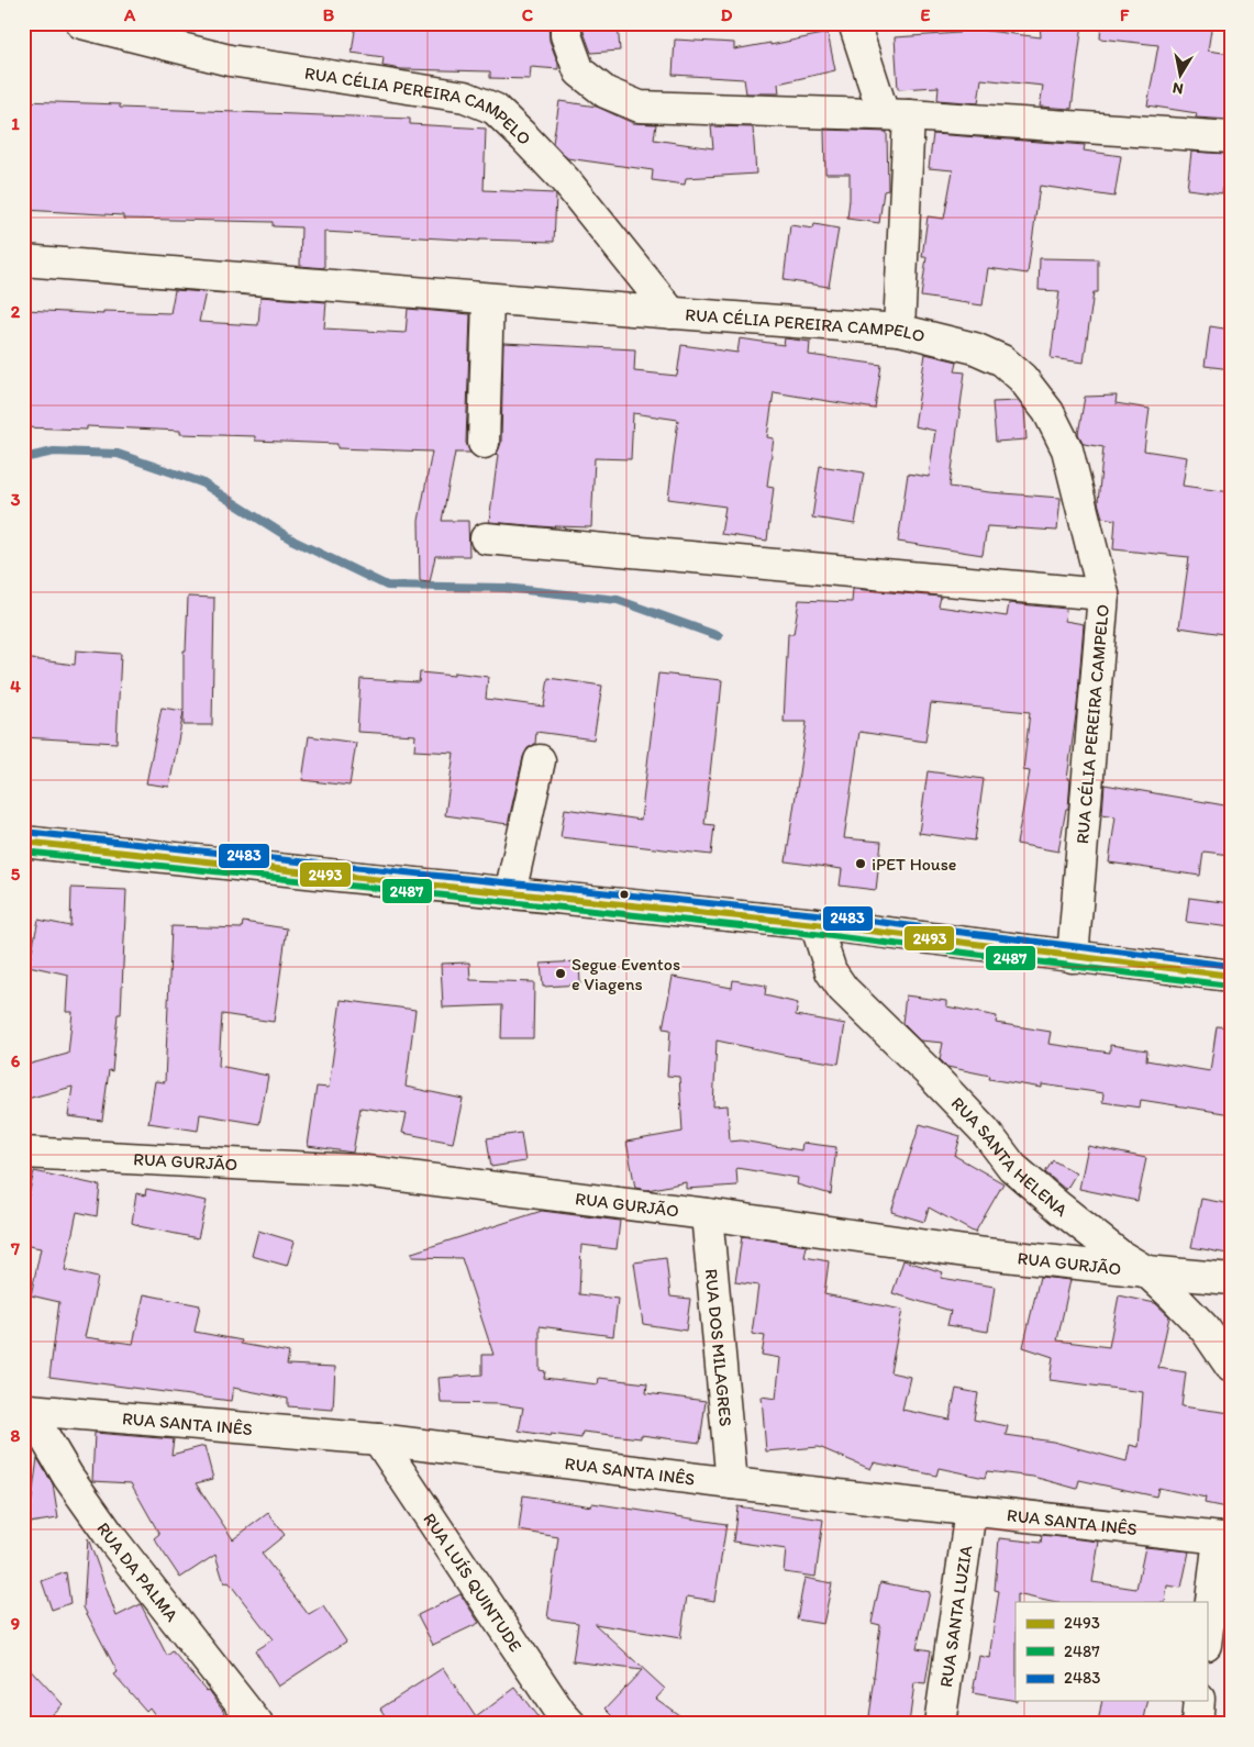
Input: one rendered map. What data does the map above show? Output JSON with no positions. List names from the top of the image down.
{
  "streets": {
    "street": [
      "RUA CÉLIA PEREIRA CAMPELO",
      "RUA SANTA HELENA",
      "RUA GURJÃO",
      "RUA DOS MILAGRES",
      "RUA SANTA INÊS",
      "RUA DA PALMA",
      "RUA LUÍS QUINTUDE",
      "RUA SANTA LUZIA"
    ]
  },
  "crossings": [
    ["RUA SANTA HELENA", "RUA GURJÃO"],
    ["RUA GURJÃO", "RUA DOS MILAGRES"],
    ["RUA DOS MILAGRES", "RUA SANTA INÊS"],
    ["RUA SANTA INÊS", "RUA DA PALMA"],
    ["RUA SANTA INÊS", "RUA LUÍS QUINTUDE"],
    ["RUA SANTA INÊS", "RUA SANTA LUZIA"]
  ],
  "places": ["iPET House", "Segue Eventos e Viagens"],
  "lines": ["transit line 2483", "transit line 2493", "transit line 2487"],
  "legend": ["2493", "2487", "2483"],
  "north": "bottom",
  "grid": {
    "columns": [
      "A",
      "B",
      "C",
      "D",
      "E",
      "F"
    ],
    "rows": [
      "1",
      "2",
      "3",
      "4",
      "5",
      "6",
      "7",
      "8",
      "9"
    ]
  }
}
